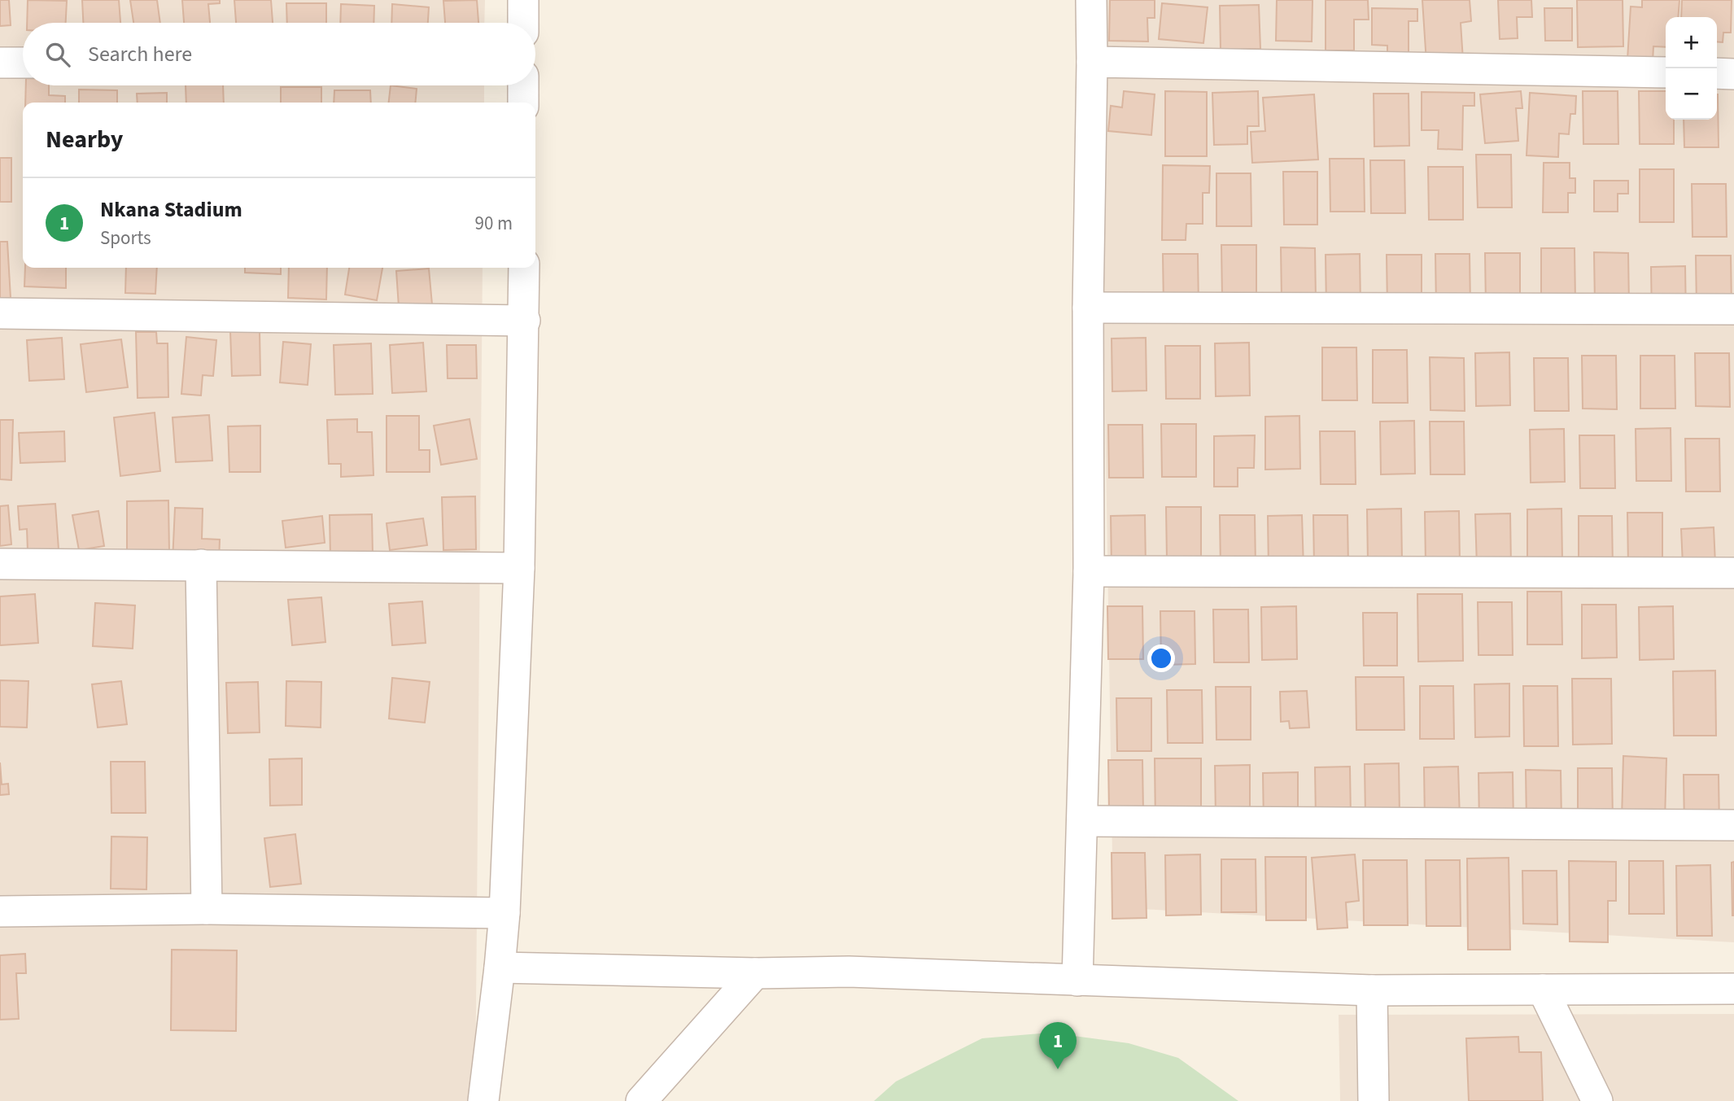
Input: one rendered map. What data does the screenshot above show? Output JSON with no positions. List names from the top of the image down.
{
  "page": {
    "map_buttons": ["+", "−"],
    "search": "Search here",
    "heading": "Nearby",
    "list": [
      {
        "mark": "1",
        "name": "Nkana Stadium",
        "note": "Sports",
        "value": "90 m"
      }
    ],
    "pins": "1"
  }
}
